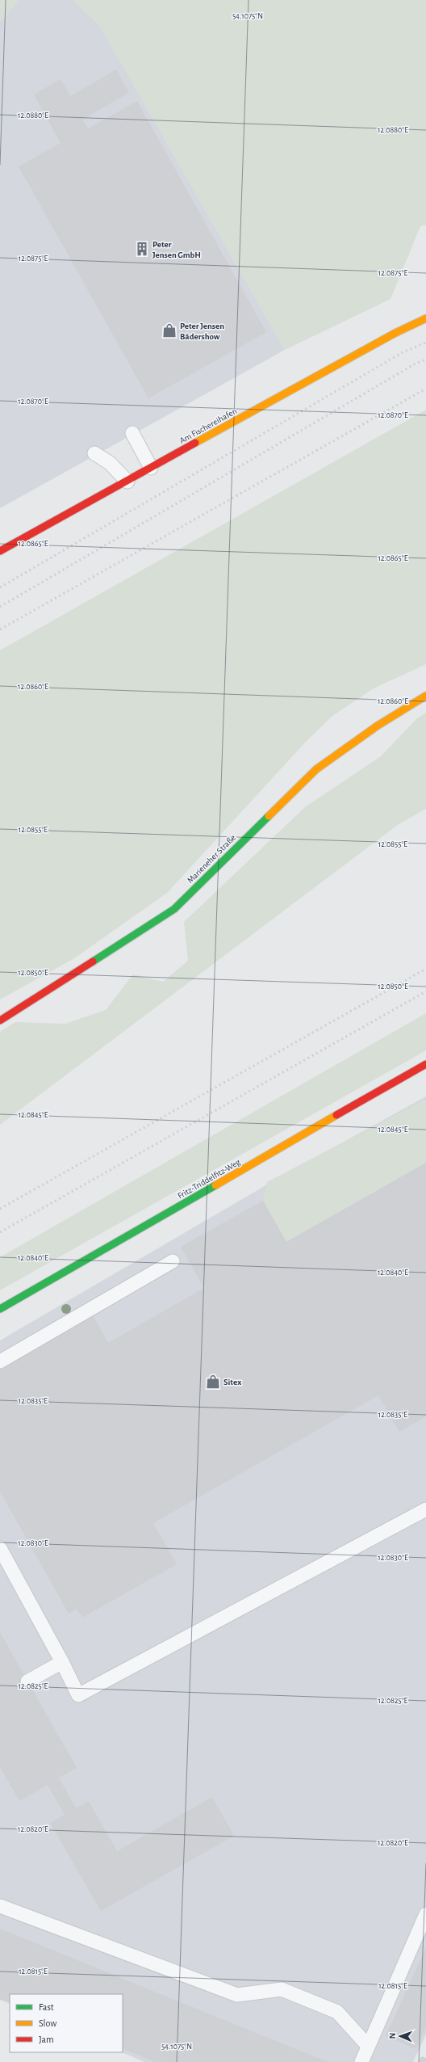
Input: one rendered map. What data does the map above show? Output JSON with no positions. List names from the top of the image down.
{
  "streets": {
    "street": ["Am Fischereihafen", "Marieneher Straße", "Fritz-Triddelfitz-Weg"]
  },
  "places": {
    "building": ["Peter Jensen GmbH"],
    "shop": ["Peter Jensen Bädershow", "Sitex"]
  },
  "legend": ["Fast", "Slow", "Jam"],
  "north": "left",
  "coordinates": [
    "54.1075°N",
    "12.0880°E",
    "12.0875°E",
    "12.0870°E",
    "12.0865°E",
    "12.0860°E",
    "12.0855°E",
    "12.0850°E",
    "12.0845°E",
    "12.0840°E",
    "12.0835°E",
    "12.0830°E",
    "12.0825°E",
    "12.0820°E",
    "12.0815°E"
  ]
}
